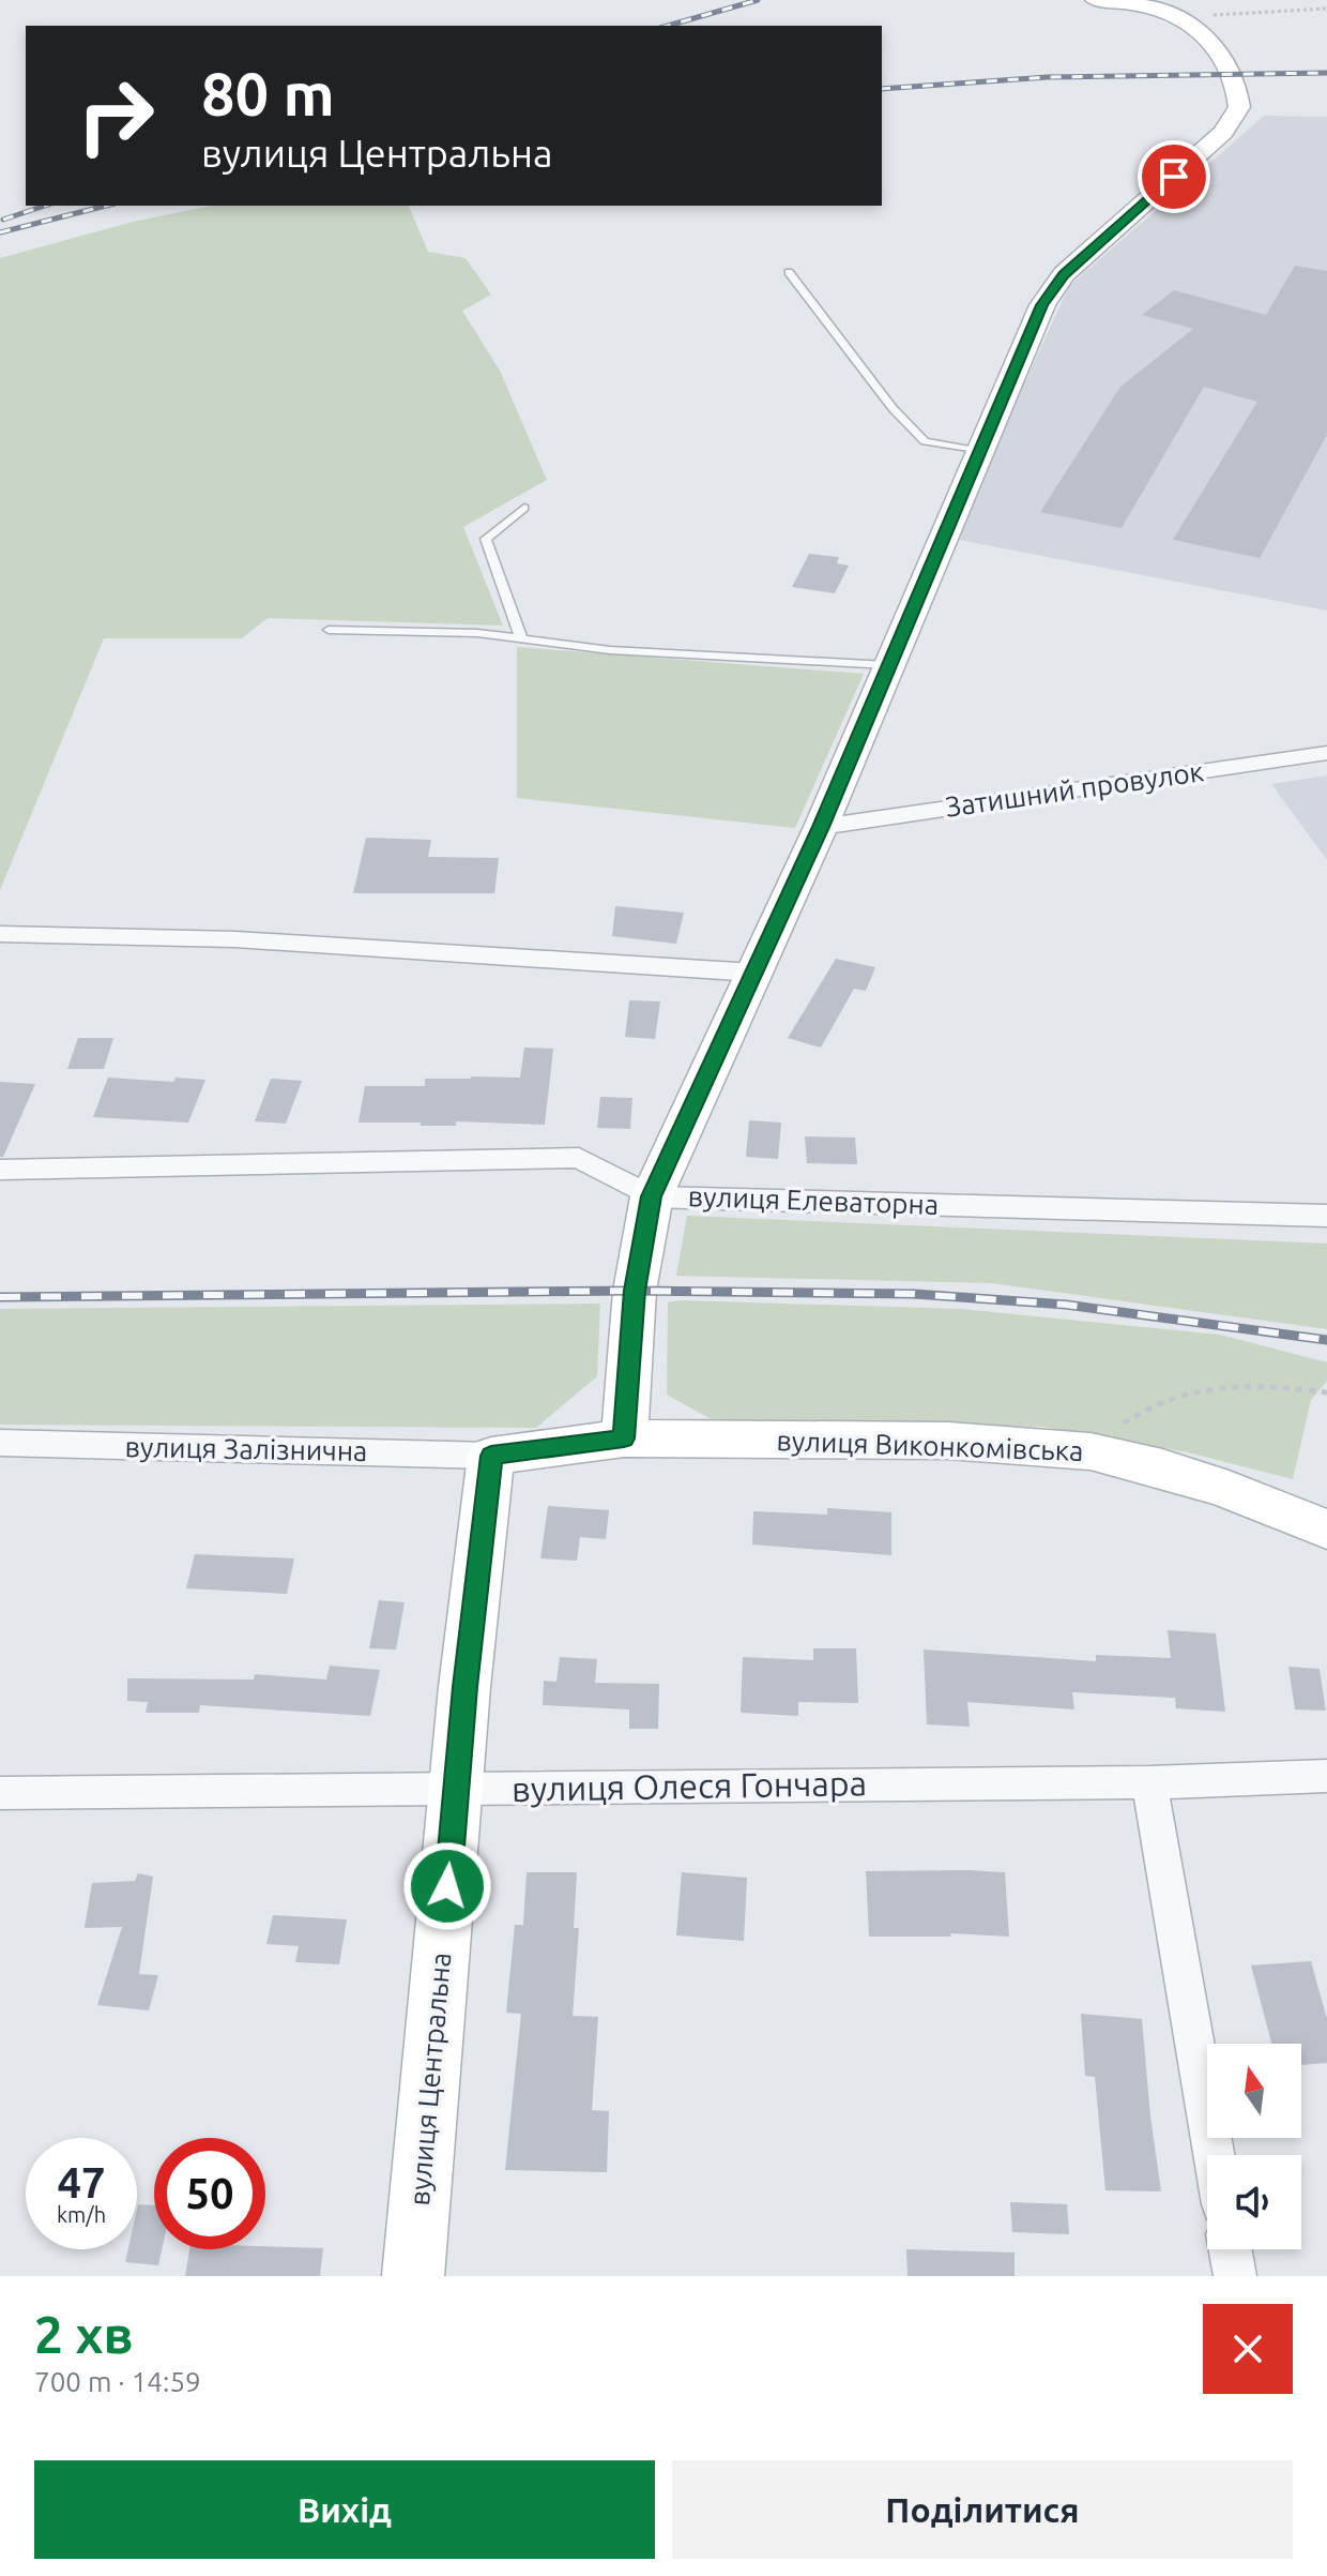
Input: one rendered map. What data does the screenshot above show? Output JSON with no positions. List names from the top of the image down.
{
  "streets": {
    "main road": ["вулиця Виконкомівська", "вулиця Центральна"],
    "street": [
      "Затишний провулок",
      "вулиця Елеваторна",
      "вулиця Залізнична",
      "вулиця Олеся Гончара"
    ]
  },
  "crossings": [
    ["вулиця Залізнична", "вулиця Центральна"],
    ["вулиця Олеся Гончара", "вулиця Центральна"]
  ],
  "north": "top",
  "page": {
    "turn": ["80 m", "вулиця Центральна"],
    "speed": "47 km/h",
    "limit": "50",
    "heading": ["2 хв", "700 m · 14:59"],
    "buttons": ["Вихід", "Поділитися"]
  }
}
